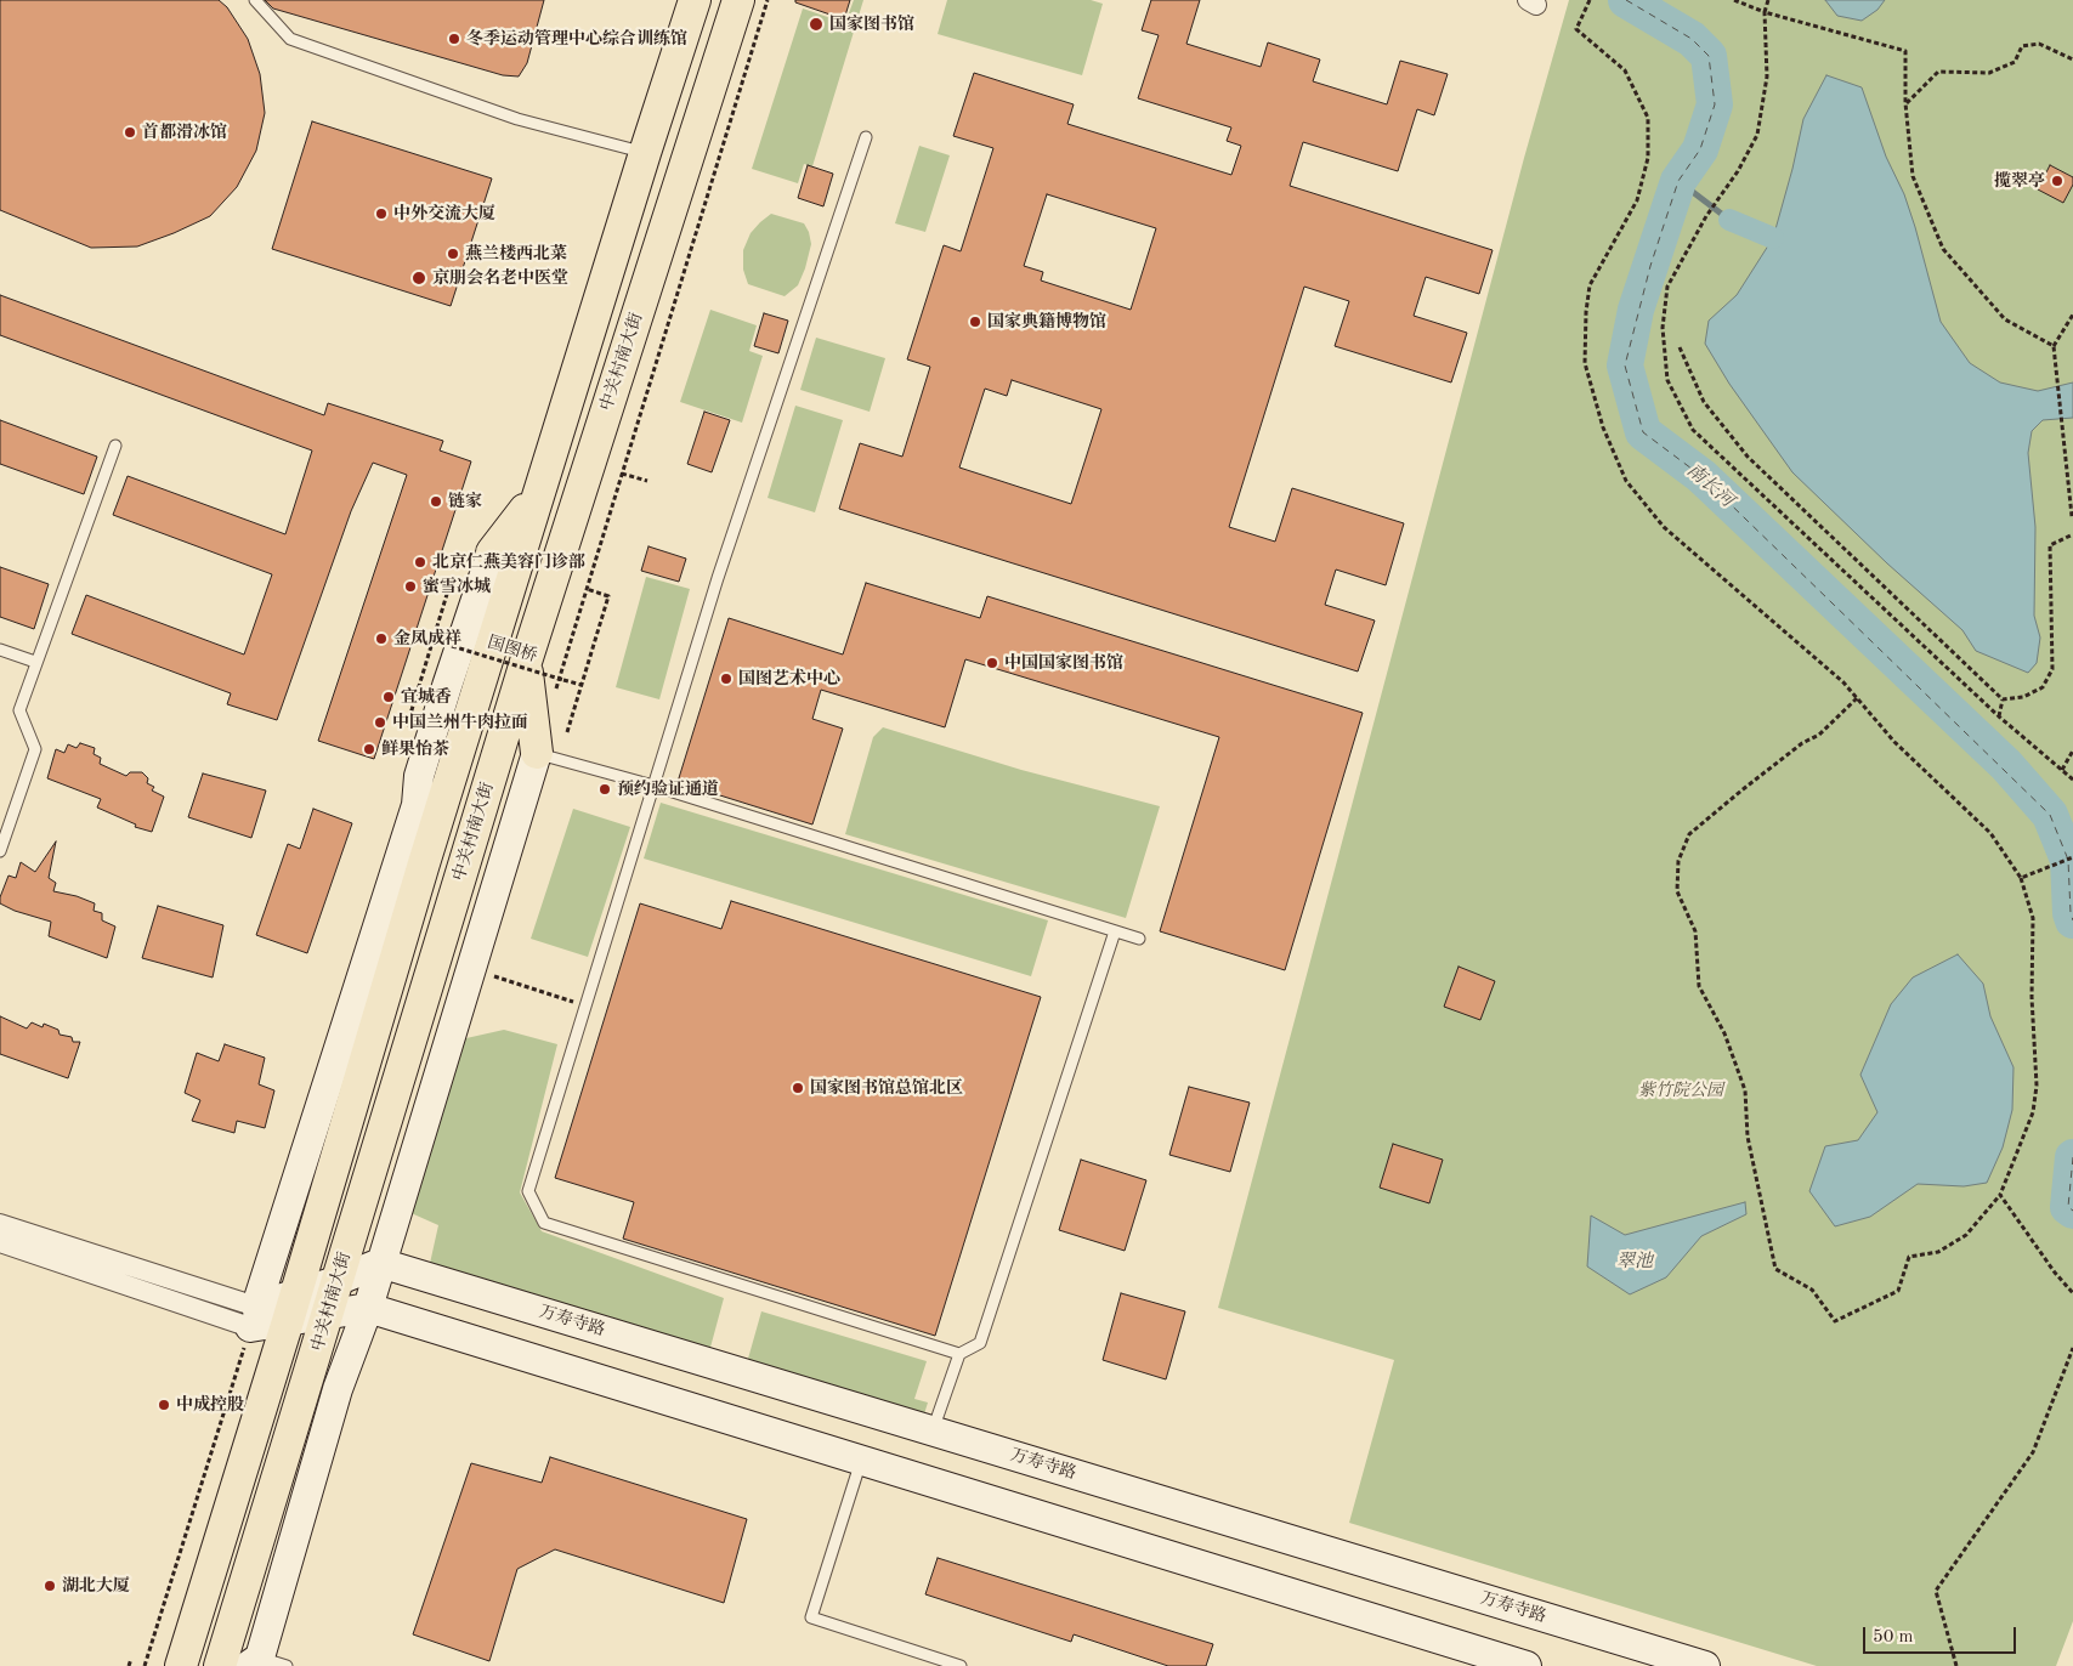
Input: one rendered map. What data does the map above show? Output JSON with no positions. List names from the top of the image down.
{
  "streets": {
    "main road": ["中关村南大街"],
    "street": ["万寿寺路"],
    "path": ["国图桥"]
  },
  "crossings": [
    ["中关村南大街", "万寿寺路"]
  ],
  "water": ["南长河", "翠池"],
  "parks": ["紫竹院公园"],
  "places": [
    "国家图书馆",
    "冬季运动管理中心综合训练馆",
    "首都滑冰馆",
    "揽翠亭",
    "中外交流大厦",
    "燕兰楼西北菜",
    "京朋会名老中医堂",
    "国家典籍博物馆",
    "链家",
    "北京仁燕美容门诊部",
    "蜜雪冰城",
    "金凤成祥",
    "中国国家图书馆",
    "国图艺术中心",
    "宜城香",
    "中国兰州牛肉拉面",
    "鲜果怡茶",
    "预约验证通道",
    "国家图书馆总馆北区",
    "中成控股",
    "湖北大厦"
  ],
  "scale_bar": "50 m"
}
